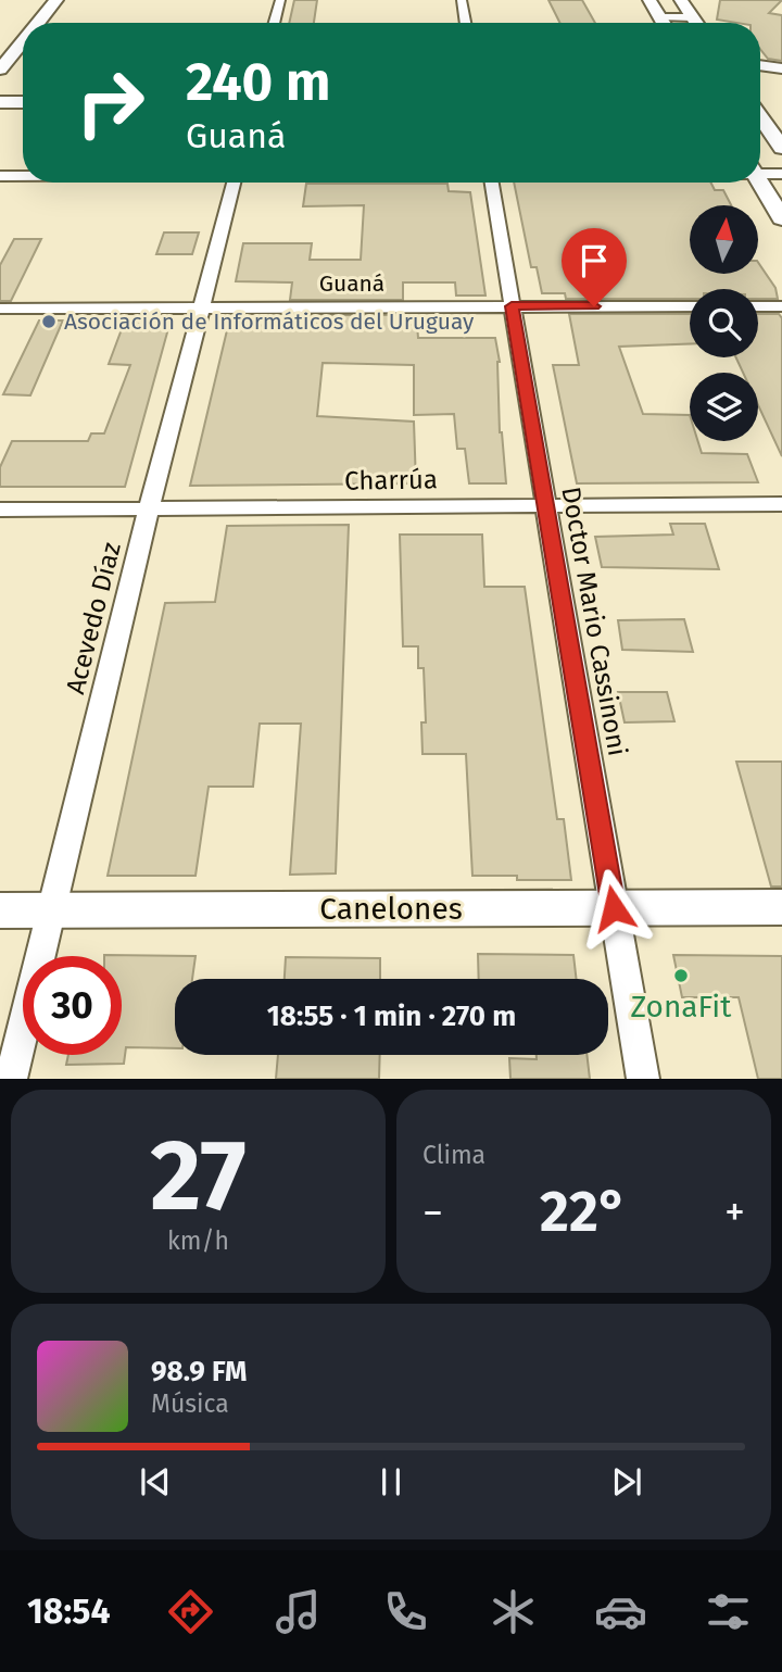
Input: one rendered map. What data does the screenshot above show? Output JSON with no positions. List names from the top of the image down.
{
  "streets": {
    "street": [
      "Guaná",
      "Charrúa",
      "Acevedo Díaz",
      "Doctor Mario Cassinoni",
      "Canelones"
    ]
  },
  "crossings": [
    ["Guaná", "Acevedo Díaz"],
    ["Guaná", "Doctor Mario Cassinoni"],
    ["Charrúa", "Acevedo Díaz"],
    ["Charrúa", "Doctor Mario Cassinoni"],
    ["Acevedo Díaz", "Canelones"],
    ["Doctor Mario Cassinoni", "Canelones"]
  ],
  "places": ["Asociación de Informáticos del Uruguay", "ZonaFit"],
  "north": "top",
  "page": {
    "turn": ["240 m", "Guaná"],
    "limit": "30",
    "trip": "18:55 · 1 min · 270 m",
    "tile": [
      ["27", "km/h"],
      "Clima"
    ],
    "heat": ["−", "22°", "+"],
    "song": ["98.9 FM", "Música"],
    "tabs": "18:54"
  }
}
